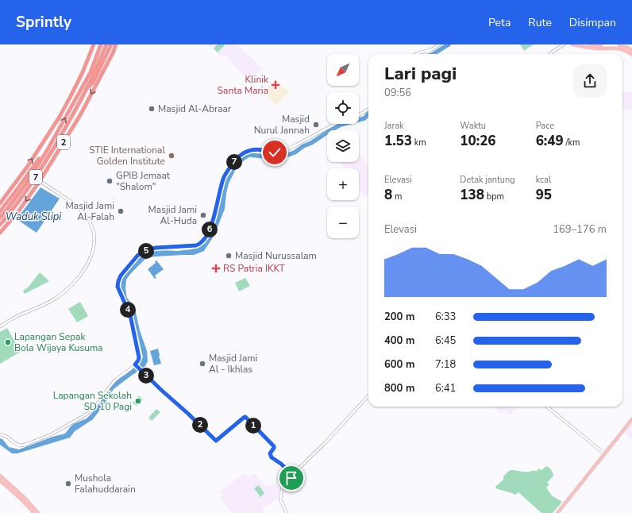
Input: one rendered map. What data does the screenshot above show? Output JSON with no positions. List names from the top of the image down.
{
  "streets": {
    "highway": ["2", "7"]
  },
  "water": ["Waduk Slipi"],
  "places": {
    "health": ["Klinik Santa Maria", "RS Patria IKKT"],
    "other": [
      "Masjid Al-Abraar",
      "Masjid Nurul Jannah",
      "STIE International Golden Institute",
      "GPIB Jemaat \"Shalom\"",
      "Masjid Jami Al-Falah",
      "Masjid Jami Al-Huda",
      "Masjid Nurussalam",
      "Lapangan Sepak Bola Wijaya Kusuma",
      "Masjid Jami Al - Ikhlas",
      "Lapangan Sekolah SD 10 Pagi",
      "Mushola Falahuddarain"
    ]
  },
  "north": "bottom left",
  "page": {
    "header": "Sprintly",
    "nav": ["Peta", "Rute", "Disimpan"],
    "map_buttons": ["+", "−"],
    "heading": ["Lari pagi", "09:56"],
    "stats": [
      ["Jarak", "1.53 km"],
      ["Waktu", "10:26"],
      ["Pace", "6:49 /km"],
      ["Elevasi", "8 m"],
      ["Detak jantung", "138 bpm"],
      ["kcal", "95"]
    ],
    "pins": [
      "7",
      "6",
      "5",
      "4",
      "3",
      "2",
      "1"
    ],
    "chart": ["Elevasi", "169–176 m"],
    "list": [
      {
        "name": "200 m",
        "note": "6:33"
      },
      {
        "name": "400 m",
        "note": "6:45"
      },
      {
        "name": "600 m",
        "note": "7:18"
      },
      {
        "name": "800 m",
        "note": "6:41"
      }
    ]
  }
}
